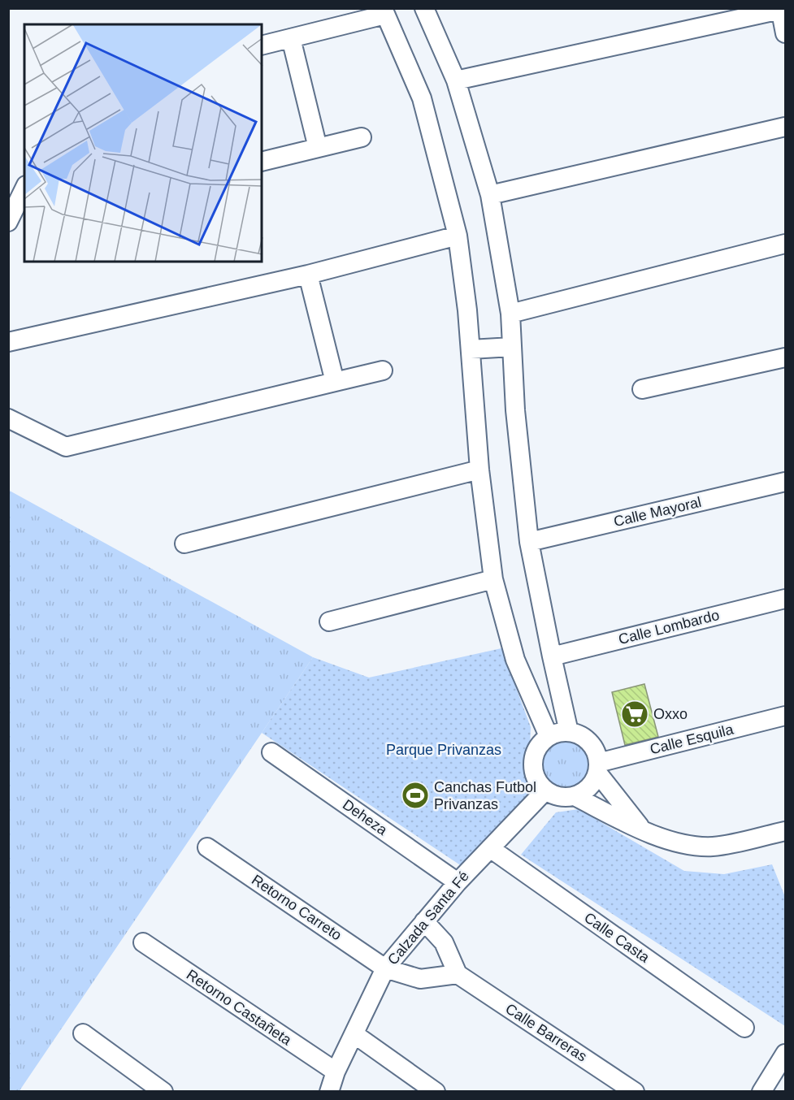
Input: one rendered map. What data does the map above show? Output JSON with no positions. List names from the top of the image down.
{
  "streets": {
    "street": [
      "Calle Mayoral",
      "Calle Lombardo",
      "Calle Esquila",
      "Deheza",
      "Retorno Carreto",
      "Calzada Santa Fé",
      "Calle Casta",
      "Retorno Castañeta",
      "Calle Barreras"
    ]
  },
  "crossings": [
    ["Calle Esquila", "Calzada Santa Fé"],
    ["Deheza", "Calzada Santa Fé"],
    ["Retorno Carreto", "Calzada Santa Fé"],
    ["Calzada Santa Fé", "Calle Casta"],
    ["Calzada Santa Fé", "Retorno Castañeta"]
  ],
  "parks": ["Parque Privanzas"],
  "places": {
    "supermarket": ["Oxxo"],
    "sports": ["Canchas Futbol Privanzas"]
  }
}
